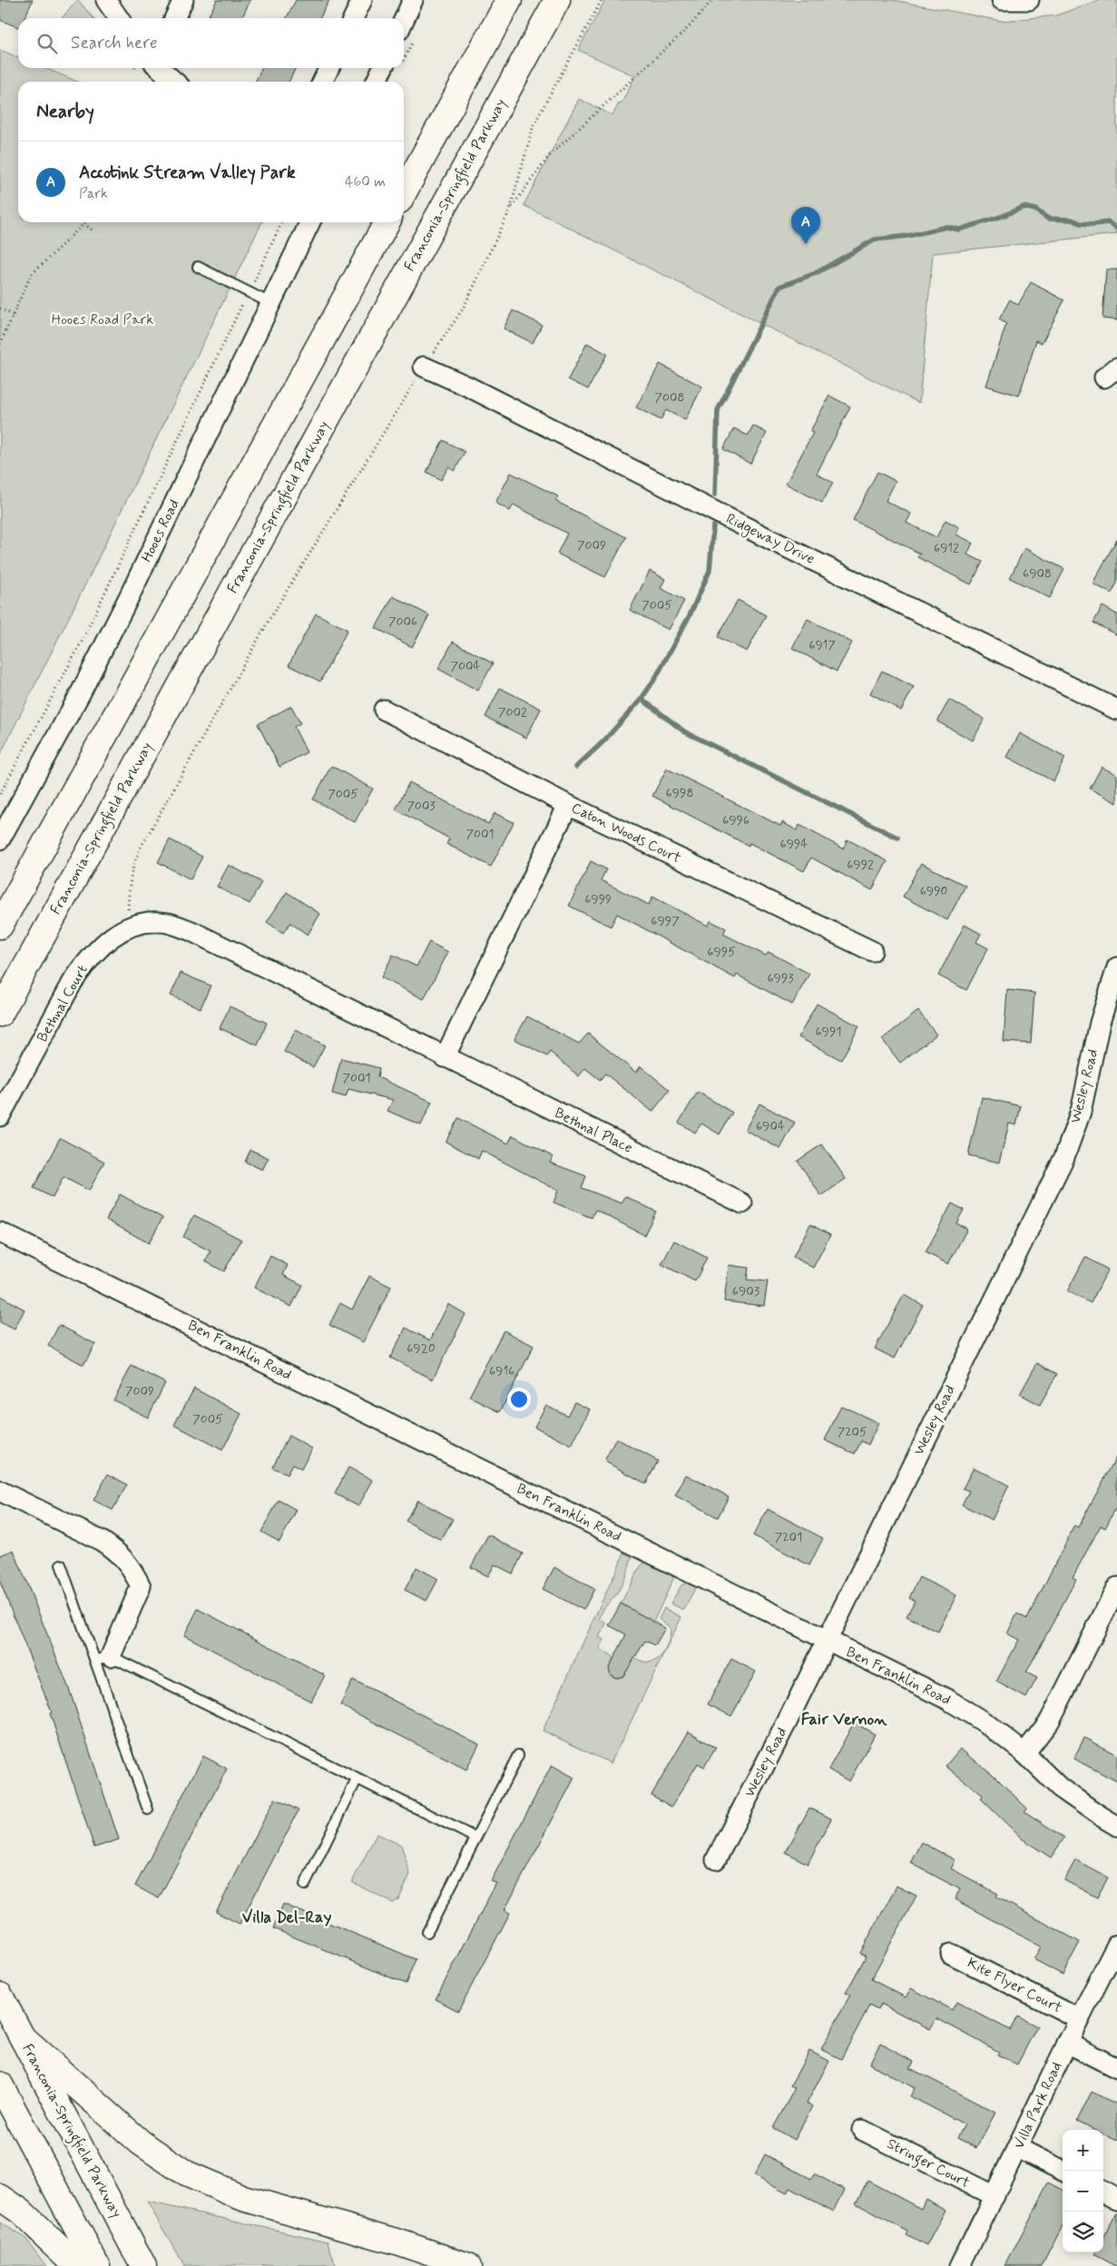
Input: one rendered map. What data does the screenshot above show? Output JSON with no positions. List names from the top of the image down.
{
  "streets": {
    "main road": ["Franconia-Springfield Parkway"],
    "street": [
      "Hooes Road",
      "Ridgeway Drive",
      "Caton Woods Court",
      "Bethnal Court",
      "Wesley Road",
      "Bethnal Place",
      "Ben Franklin Road",
      "Kite Flyer Court",
      "Villa Park Road",
      "Stringer Court"
    ]
  },
  "crossings": [
    ["Bethnal Court", "Bethnal Place"],
    ["Wesley Road", "Ben Franklin Road"],
    ["Kite Flyer Court", "Villa Park Road"],
    ["Villa Park Road", "Stringer Court"]
  ],
  "districts": ["Fair Vernon", "Villa Del-Ray"],
  "parks": ["Hooes Road Park"],
  "house_numbers": [
    "7008",
    "7009",
    "6912",
    "6908",
    "7005",
    "7006",
    "6917",
    "7004",
    "7002",
    "6998",
    "7005",
    "7003",
    "6996",
    "7001",
    "6994",
    "6992",
    "6990",
    "6999",
    "6997",
    "6995",
    "6993",
    "6991",
    "7001",
    "6904",
    "6903",
    "6920",
    "6916",
    "7009",
    "7005",
    "7205",
    "7201"
  ],
  "page": {
    "search": "Search here",
    "heading": "Nearby",
    "list": [
      {
        "mark": "A",
        "name": "Accotink Stream Valley Park",
        "note": "Park",
        "value": "460 m"
      }
    ],
    "pins": "A",
    "map_buttons": ["+", "−"]
  }
}
